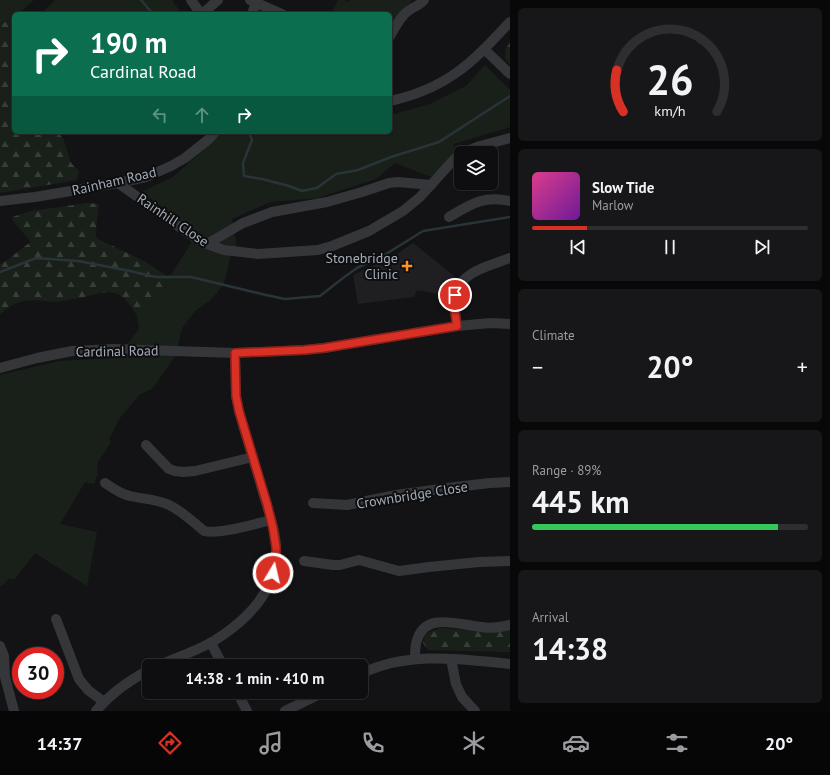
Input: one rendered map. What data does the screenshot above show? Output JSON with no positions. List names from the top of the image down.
{
  "streets": {
    "street": [
      "Rainham Road",
      "Rainhill Close",
      "Cardinal Road",
      "Crownbridge Close"
    ]
  },
  "crossings": [
    ["Rainham Road", "Rainhill Close"]
  ],
  "places": {
    "health": ["Stonebridge Clinic"]
  },
  "page": {
    "turn": ["190 m", "Cardinal Road"],
    "song": ["Slow Tide", "Marlow"],
    "tile": [
      "Climate",
      ["Range · 89%", "445 km"],
      ["Arrival", "14:38"]
    ],
    "heat": ["−", "20°", "+"],
    "limit": "30",
    "trip": "14:38 · 1 min · 410 m",
    "tabs": ["14:37", "20°"],
    "gauge": ["26", "km/h"]
  }
}
